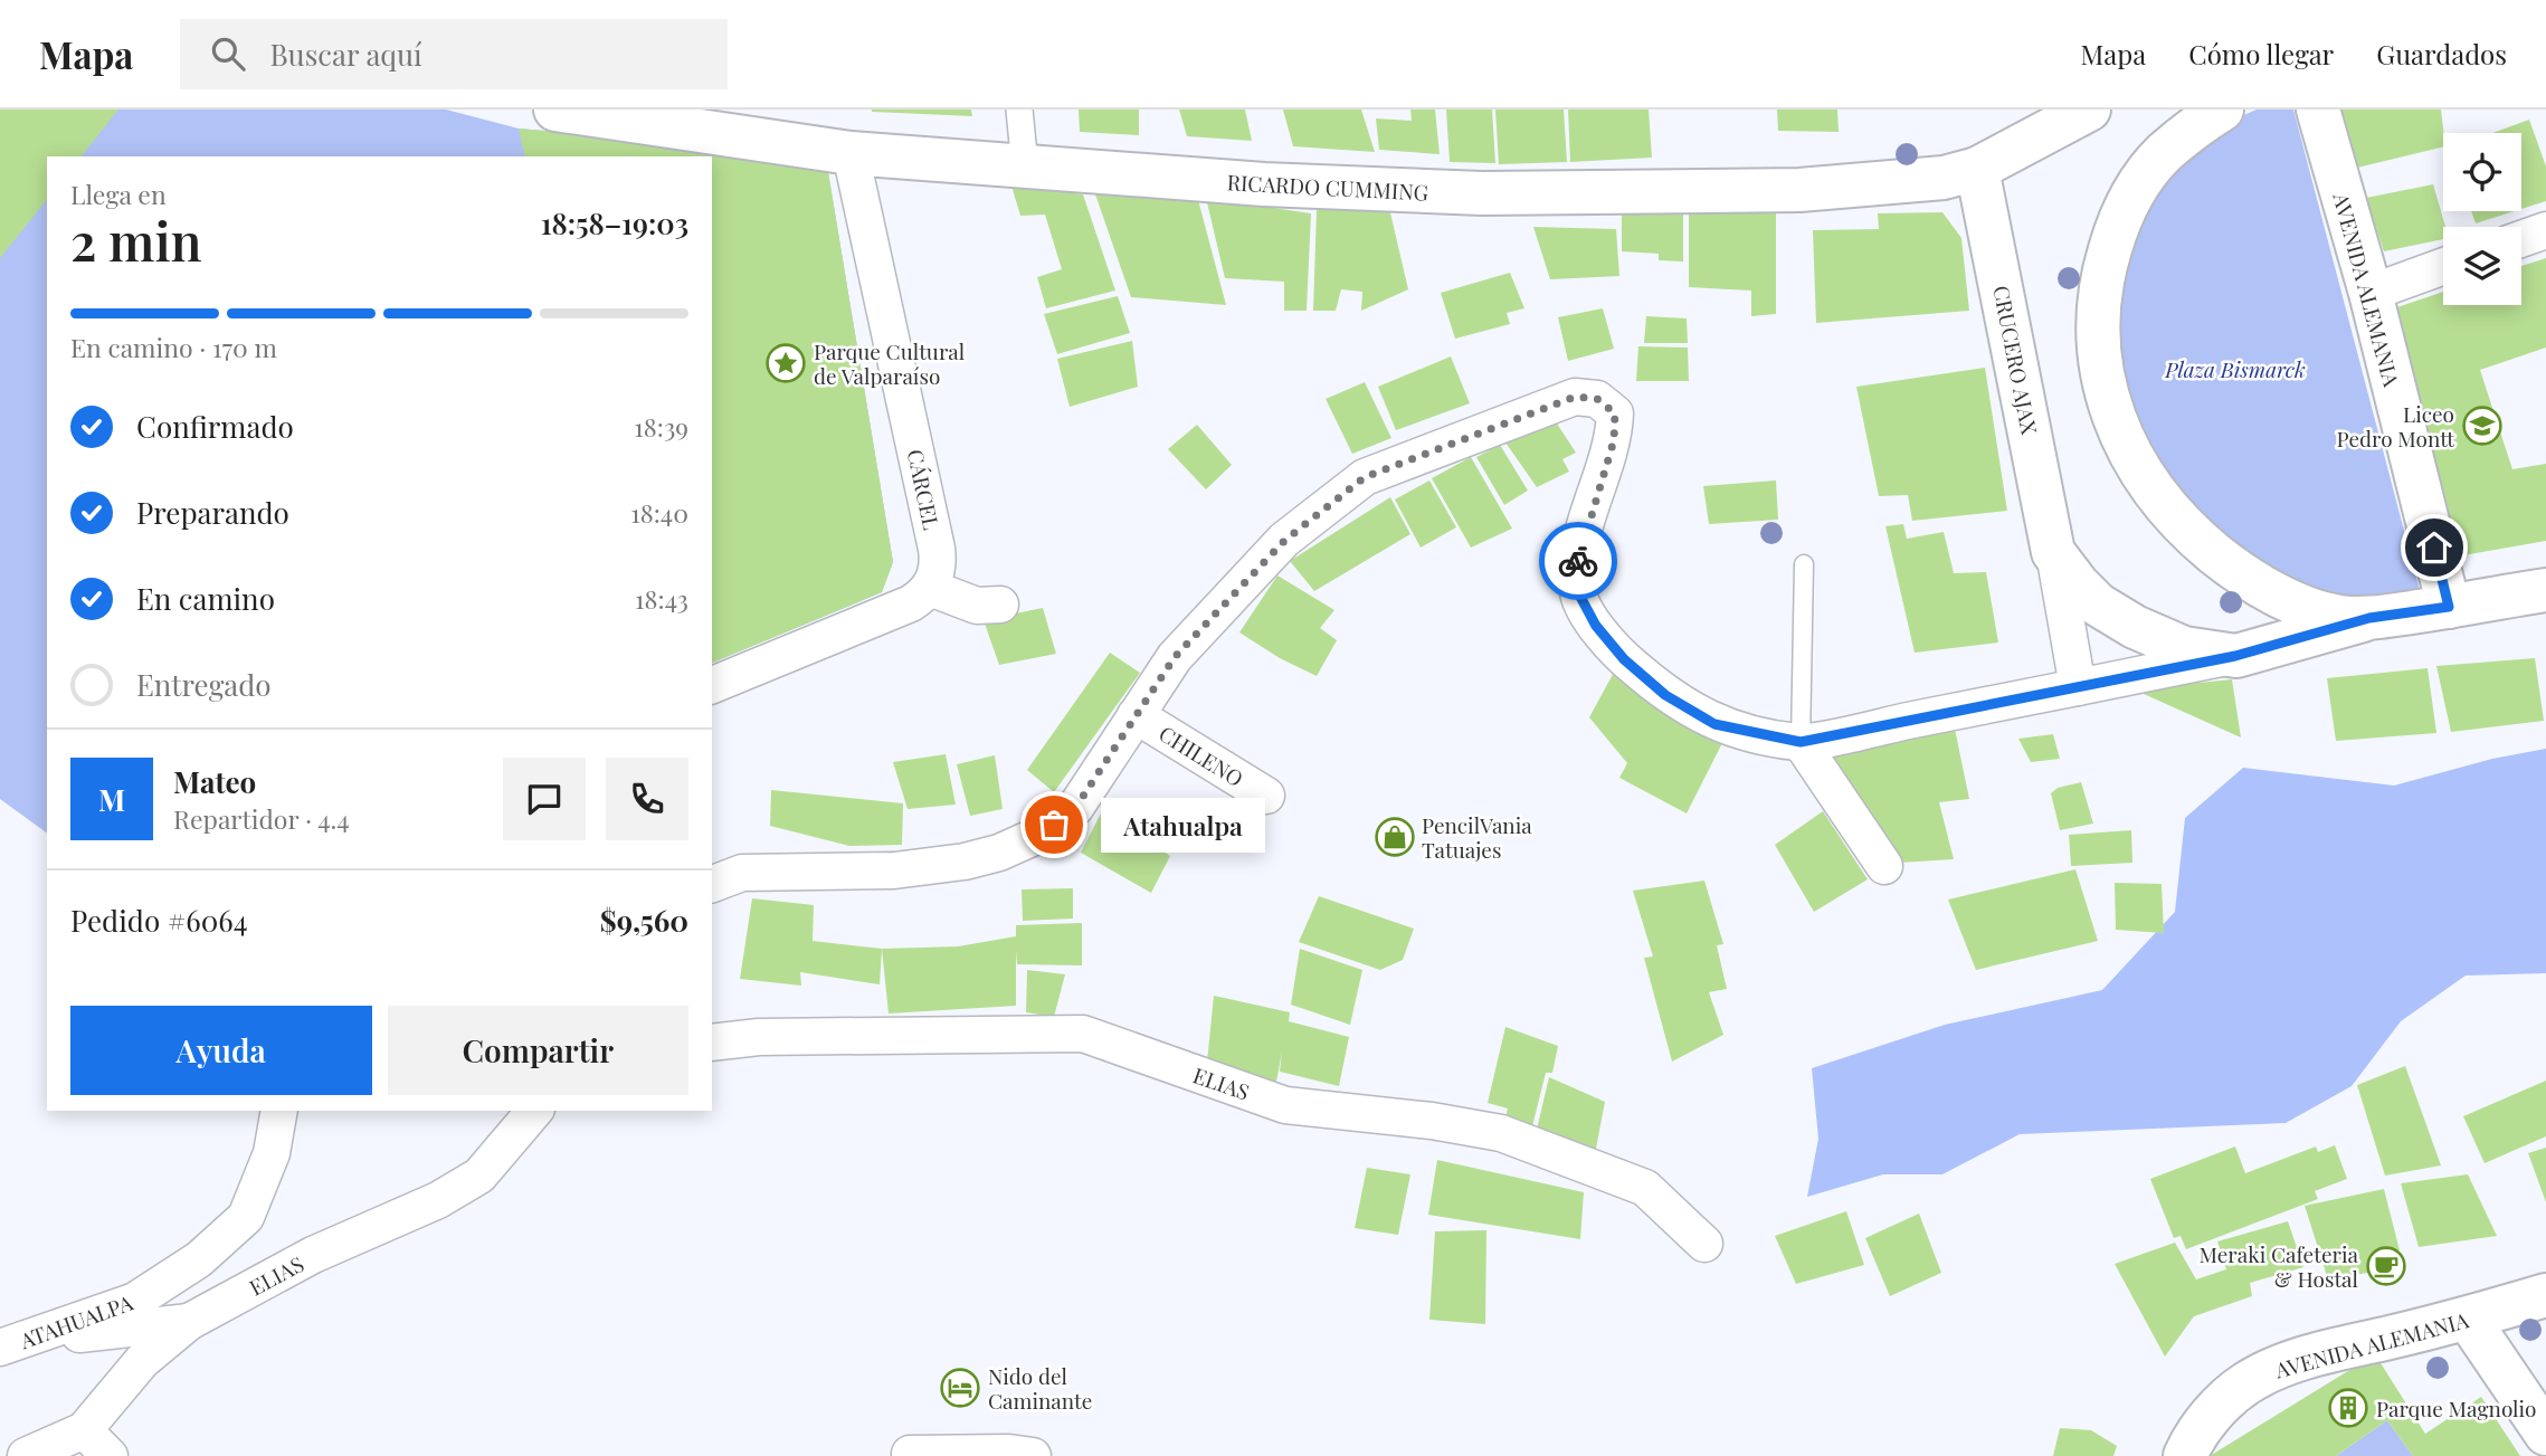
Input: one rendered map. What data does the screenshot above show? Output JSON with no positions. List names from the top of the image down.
{
  "streets": {
    "main road": ["RICARDO CUMMING", "AVENIDA ALEMANIA", "CRUCERO AJAX"],
    "street": [
      "CÁRCEL",
      "CHILENO",
      "ELIAS",
      "ATAHUALPA"
    ]
  },
  "crossings": [
    ["RICARDO CUMMING", "CRUCERO AJAX"],
    ["RICARDO CUMMING", "CÁRCEL"]
  ],
  "parks": ["Plaza Bismarck"],
  "places": {
    "place": ["Parque Cultural de Valparaíso"],
    "school or university": ["Liceo Pedro Montt"],
    "other": ["Atahualpa"],
    "shop": ["PencilVania Tatuajes"],
    "cafe": ["Meraki Cafeteria & Hostal"],
    "hotel": ["Nido del Caminante"],
    "building": ["Parque Magnolio"]
  },
  "page": {
    "header": "Mapa",
    "search": "Buscar aquí",
    "nav": ["Mapa", "Cómo llegar", "Guardados"],
    "heading": ["2 min", "Llega en", "18:58–19:03"],
    "panel": [
      "Mateo",
      "Repartidor · 4.4",
      "Pedido #6064",
      "$9,560"
    ],
    "bar": "En camino · 170 m",
    "list": [
      ["Confirmado", "18:39"],
      ["Preparando", "18:40"],
      ["En camino", "18:43"],
      "Entregado"
    ],
    "round": "M",
    "bubble": "Atahualpa",
    "buttons": ["Ayuda", "Compartir"]
  }
}
